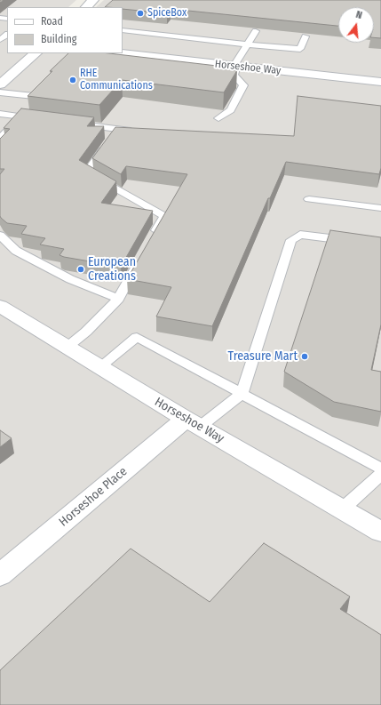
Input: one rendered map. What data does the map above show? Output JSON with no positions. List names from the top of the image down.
{
  "streets": {
    "street": ["Horseshoe Way", "Horseshoe Place"]
  },
  "crossings": [
    ["Horseshoe Way", "Horseshoe Place"]
  ],
  "places": [
    "SpiceBox",
    "RHE Communications",
    "European Creations",
    "Treasure Mart"
  ],
  "legend": ["Road", "Building"],
  "north": "top"
}
